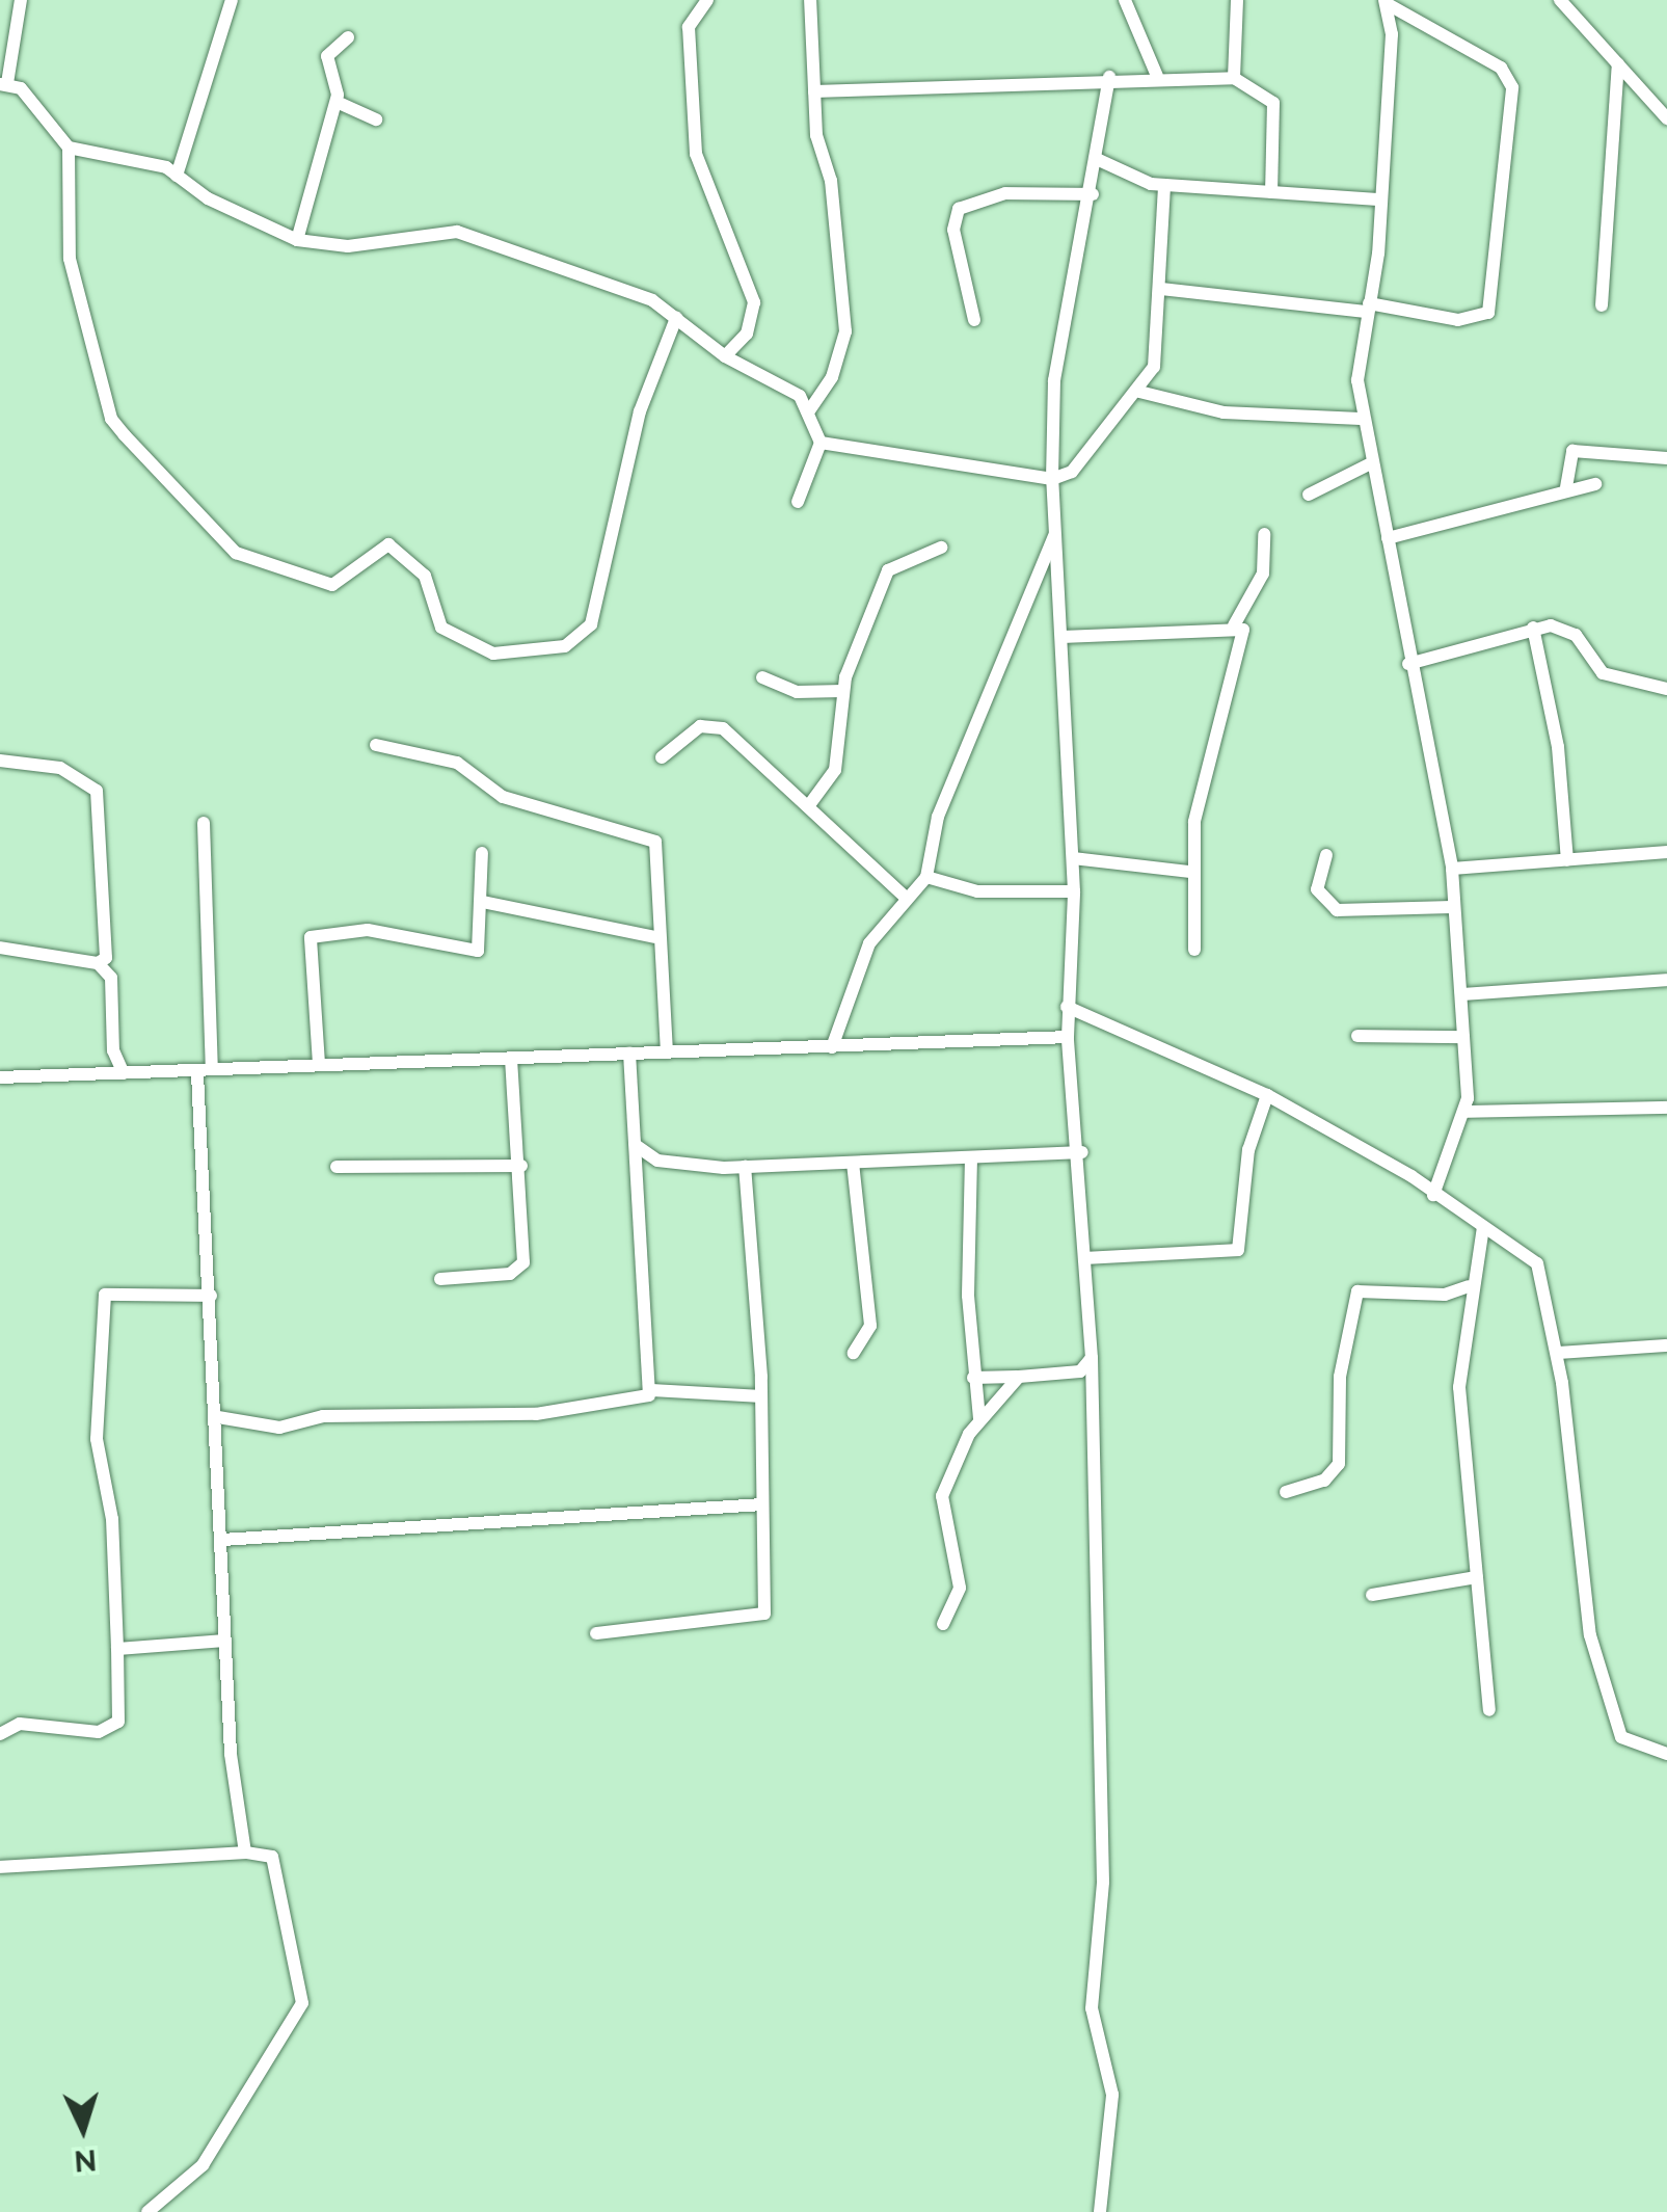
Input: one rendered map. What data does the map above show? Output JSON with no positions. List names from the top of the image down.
{
  "north": "bottom"
}
